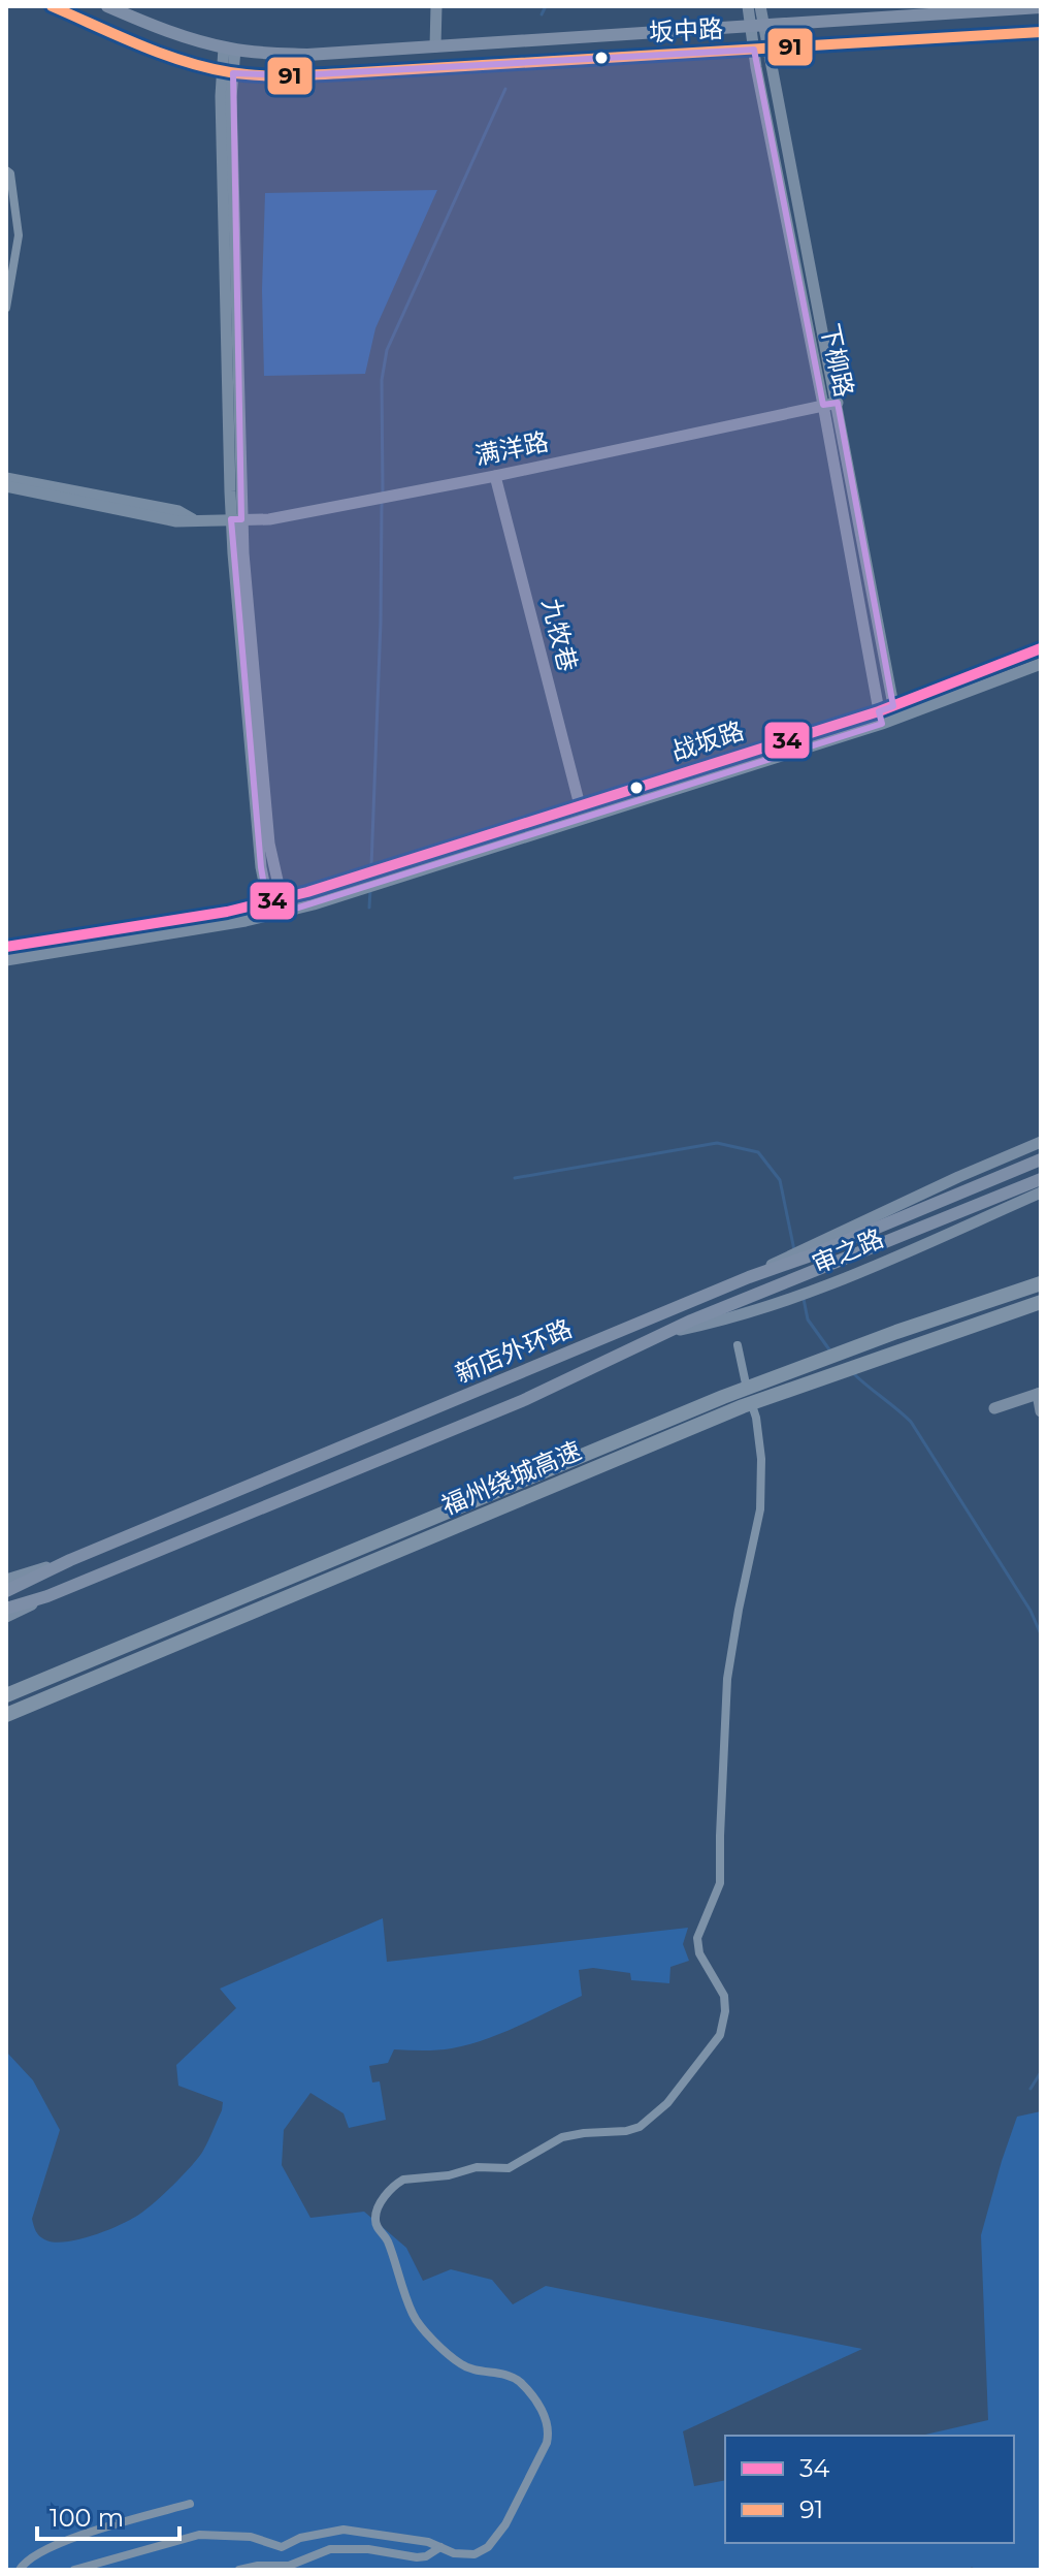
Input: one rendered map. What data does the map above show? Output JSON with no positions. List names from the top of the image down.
{
  "streets": {
    "highway": ["福州绕城高速"],
    "main road": [
      "坂中路",
      "下柳路",
      "满洋路",
      "九牧巷",
      "战坂路",
      "审之路",
      "新店外环路"
    ]
  },
  "crossings": [
    ["坂中路", "下柳路"],
    ["下柳路", "满洋路"],
    ["下柳路", "战坂路"],
    ["满洋路", "九牧巷"],
    ["九牧巷", "战坂路"],
    ["审之路", "新店外环路"]
  ],
  "lines": ["transit line 91", "transit line 34"],
  "legend": ["34", "91"],
  "scale_bar": "100 m"
}
